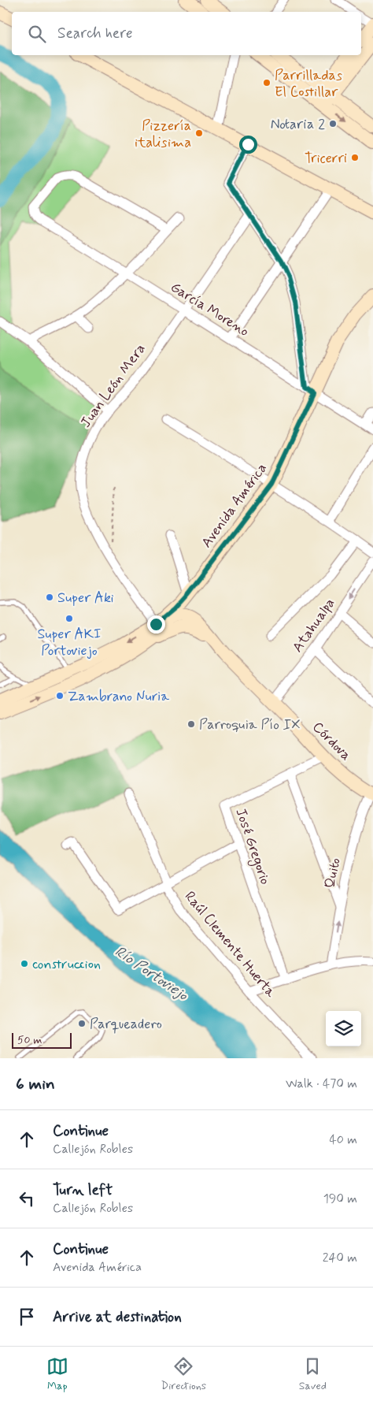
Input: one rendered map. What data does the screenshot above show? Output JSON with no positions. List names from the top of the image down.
{
  "streets": {
    "street": [
      "García Moreno",
      "Juan León Mera",
      "Avenida América",
      "Atahualpa",
      "Córdova",
      "José Gregorio",
      "Quito",
      "Raúl Clemente Huerta"
    ]
  },
  "crossings": [
    ["García Moreno", "Juan León Mera"],
    ["García Moreno", "Avenida América"],
    ["Juan León Mera", "Avenida América"],
    ["Avenida América", "Córdova"],
    ["Atahualpa", "Córdova"],
    ["Córdova", "José Gregorio"],
    ["Córdova", "Quito"]
  ],
  "water": ["Río Portoviejo"],
  "places": [
    "Parrilladas El Costillar",
    "Notaria 2",
    "Pizzería italisima",
    "Tricerri",
    "Super Aki",
    "Super AKI Portoviejo",
    "Zambrano Nuria",
    "Parroquia Pío IX",
    "construccion",
    "Parqueadero"
  ],
  "scale_bar": "50 m",
  "page": {
    "search": "Search here",
    "scale": "50 m",
    "heading": ["6 min", "Walk · 470 m"],
    "list": [
      ["Continue", "Callejón Robles", "40 m"],
      ["Turn left", "Callejón Robles", "190 m"],
      ["Continue", "Avenida América", "240 m"],
      "Arrive at destination"
    ],
    "nav": ["Map", "Directions", "Saved"]
  }
}
